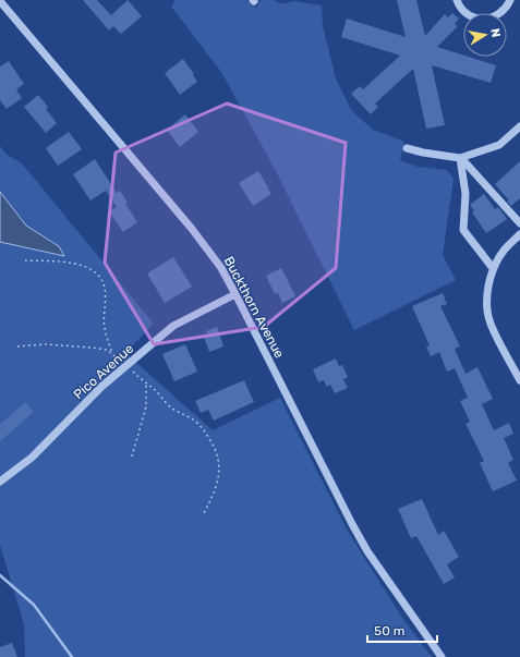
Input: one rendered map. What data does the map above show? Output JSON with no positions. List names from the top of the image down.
{
  "streets": {
    "street": ["Buckthorn Avenue", "Pico Avenue"]
  },
  "crossings": [
    ["Buckthorn Avenue", "Pico Avenue"]
  ],
  "scale_bar": "50 m",
  "north": "right"
}
